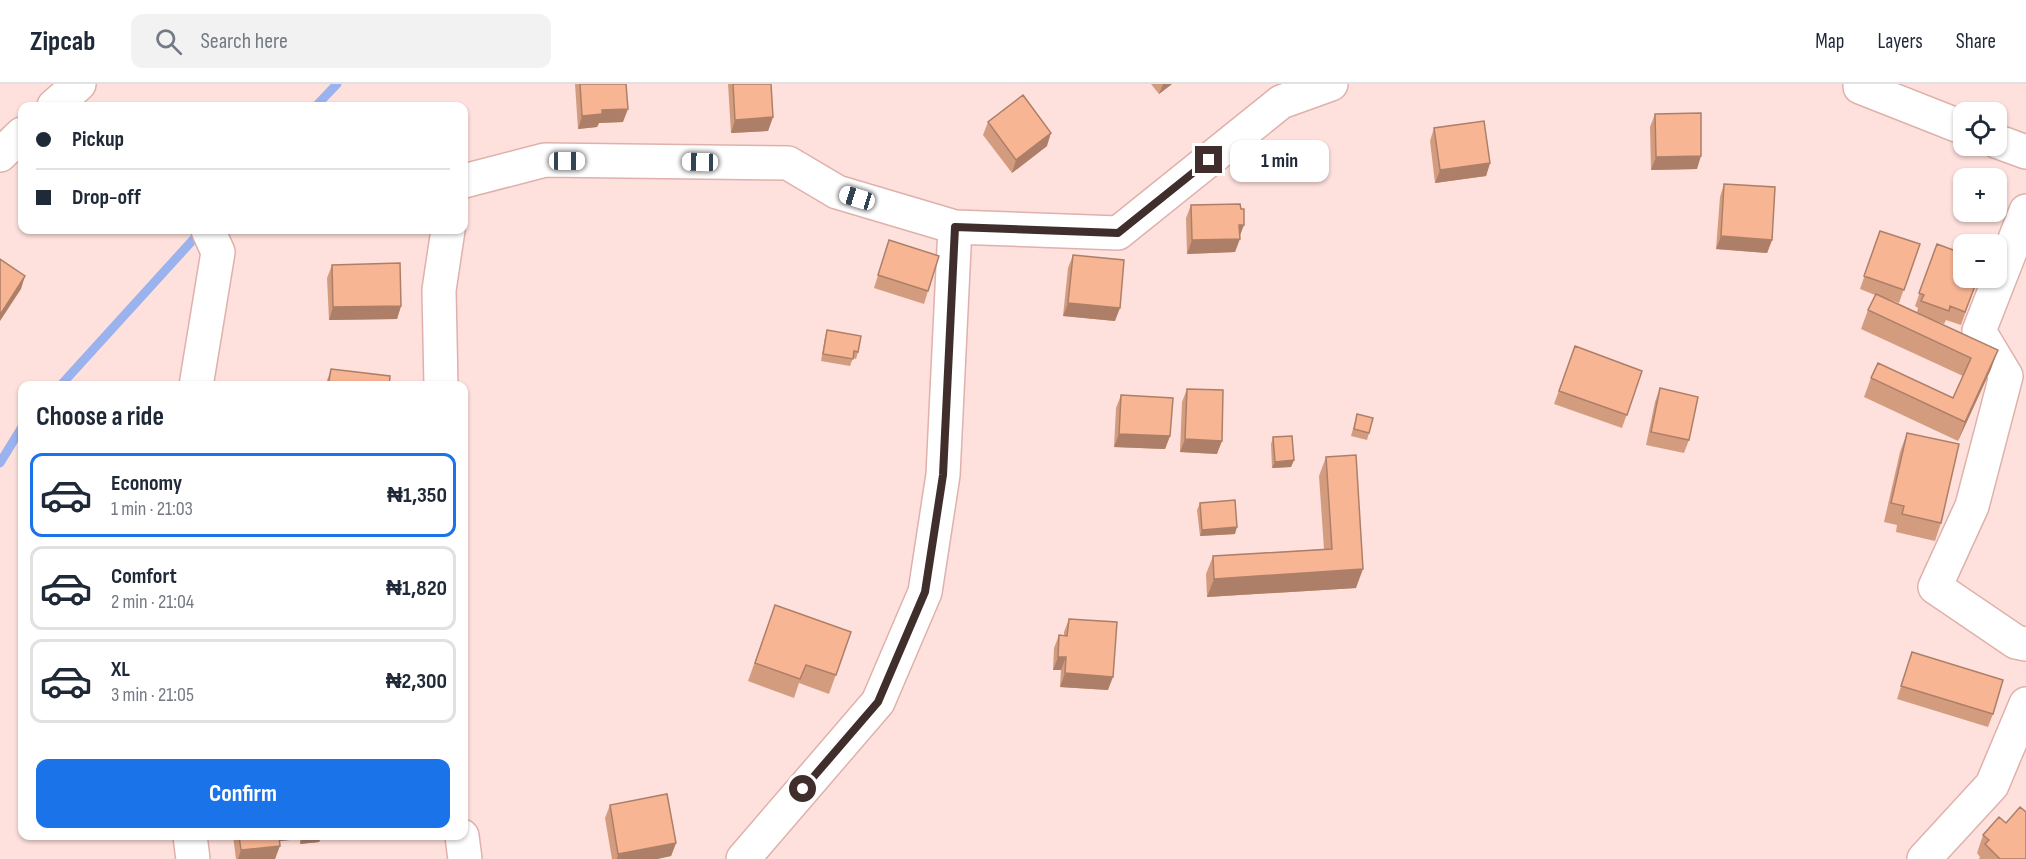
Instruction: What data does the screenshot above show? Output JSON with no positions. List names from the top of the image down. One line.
{"page":{"header":"Zipcab","search":"Search here","nav":["Map","Layers","Share"],"map_buttons":["+","−"],"banner":["Pickup","Drop-off"],"bubble":"1 min","heading":"Choose a ride","list":[{"name":"Economy","note":"1 min · 21:03","value":"₦1,350"},{"name":"Comfort","note":"2 min · 21:04","value":"₦1,820"},{"name":"XL","note":"3 min · 21:05","value":"₦2,300"}],"buttons":"Confirm"}}
